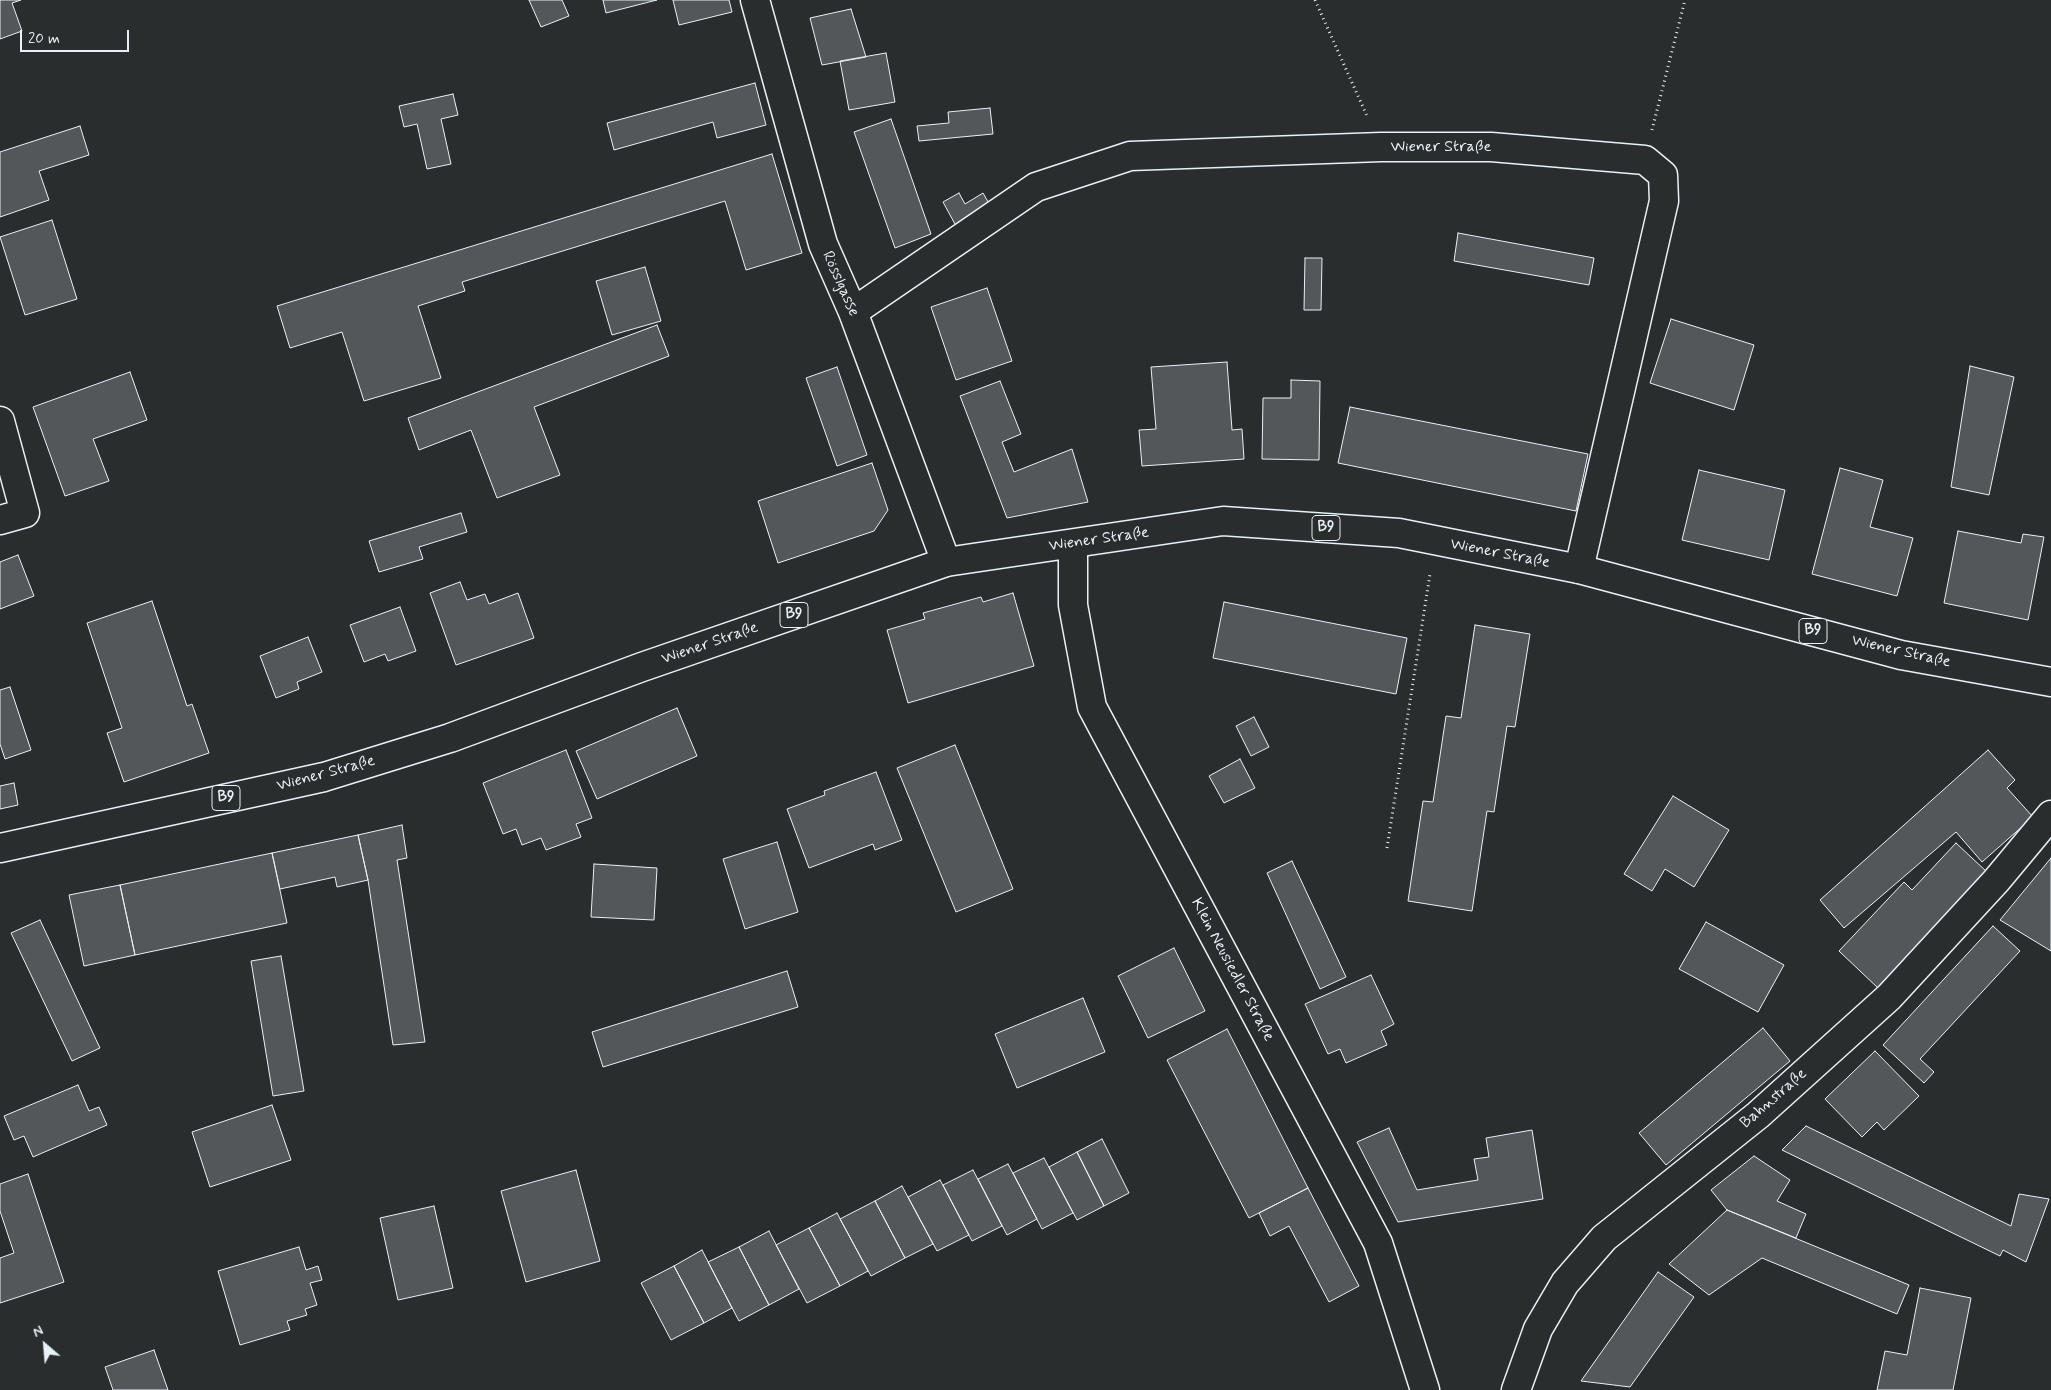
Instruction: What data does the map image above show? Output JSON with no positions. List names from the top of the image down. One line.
{"streets":{"main road":["Wiener Straße","Rösslgasse","B9","Klein Neusiedler Straße","Bahnstraße"]},"crossings":[["Wiener Straße","Rösslgasse"],["Wiener Straße","Klein Neusiedler Straße"]],"scale_bar":"20 m","north":"top left"}
